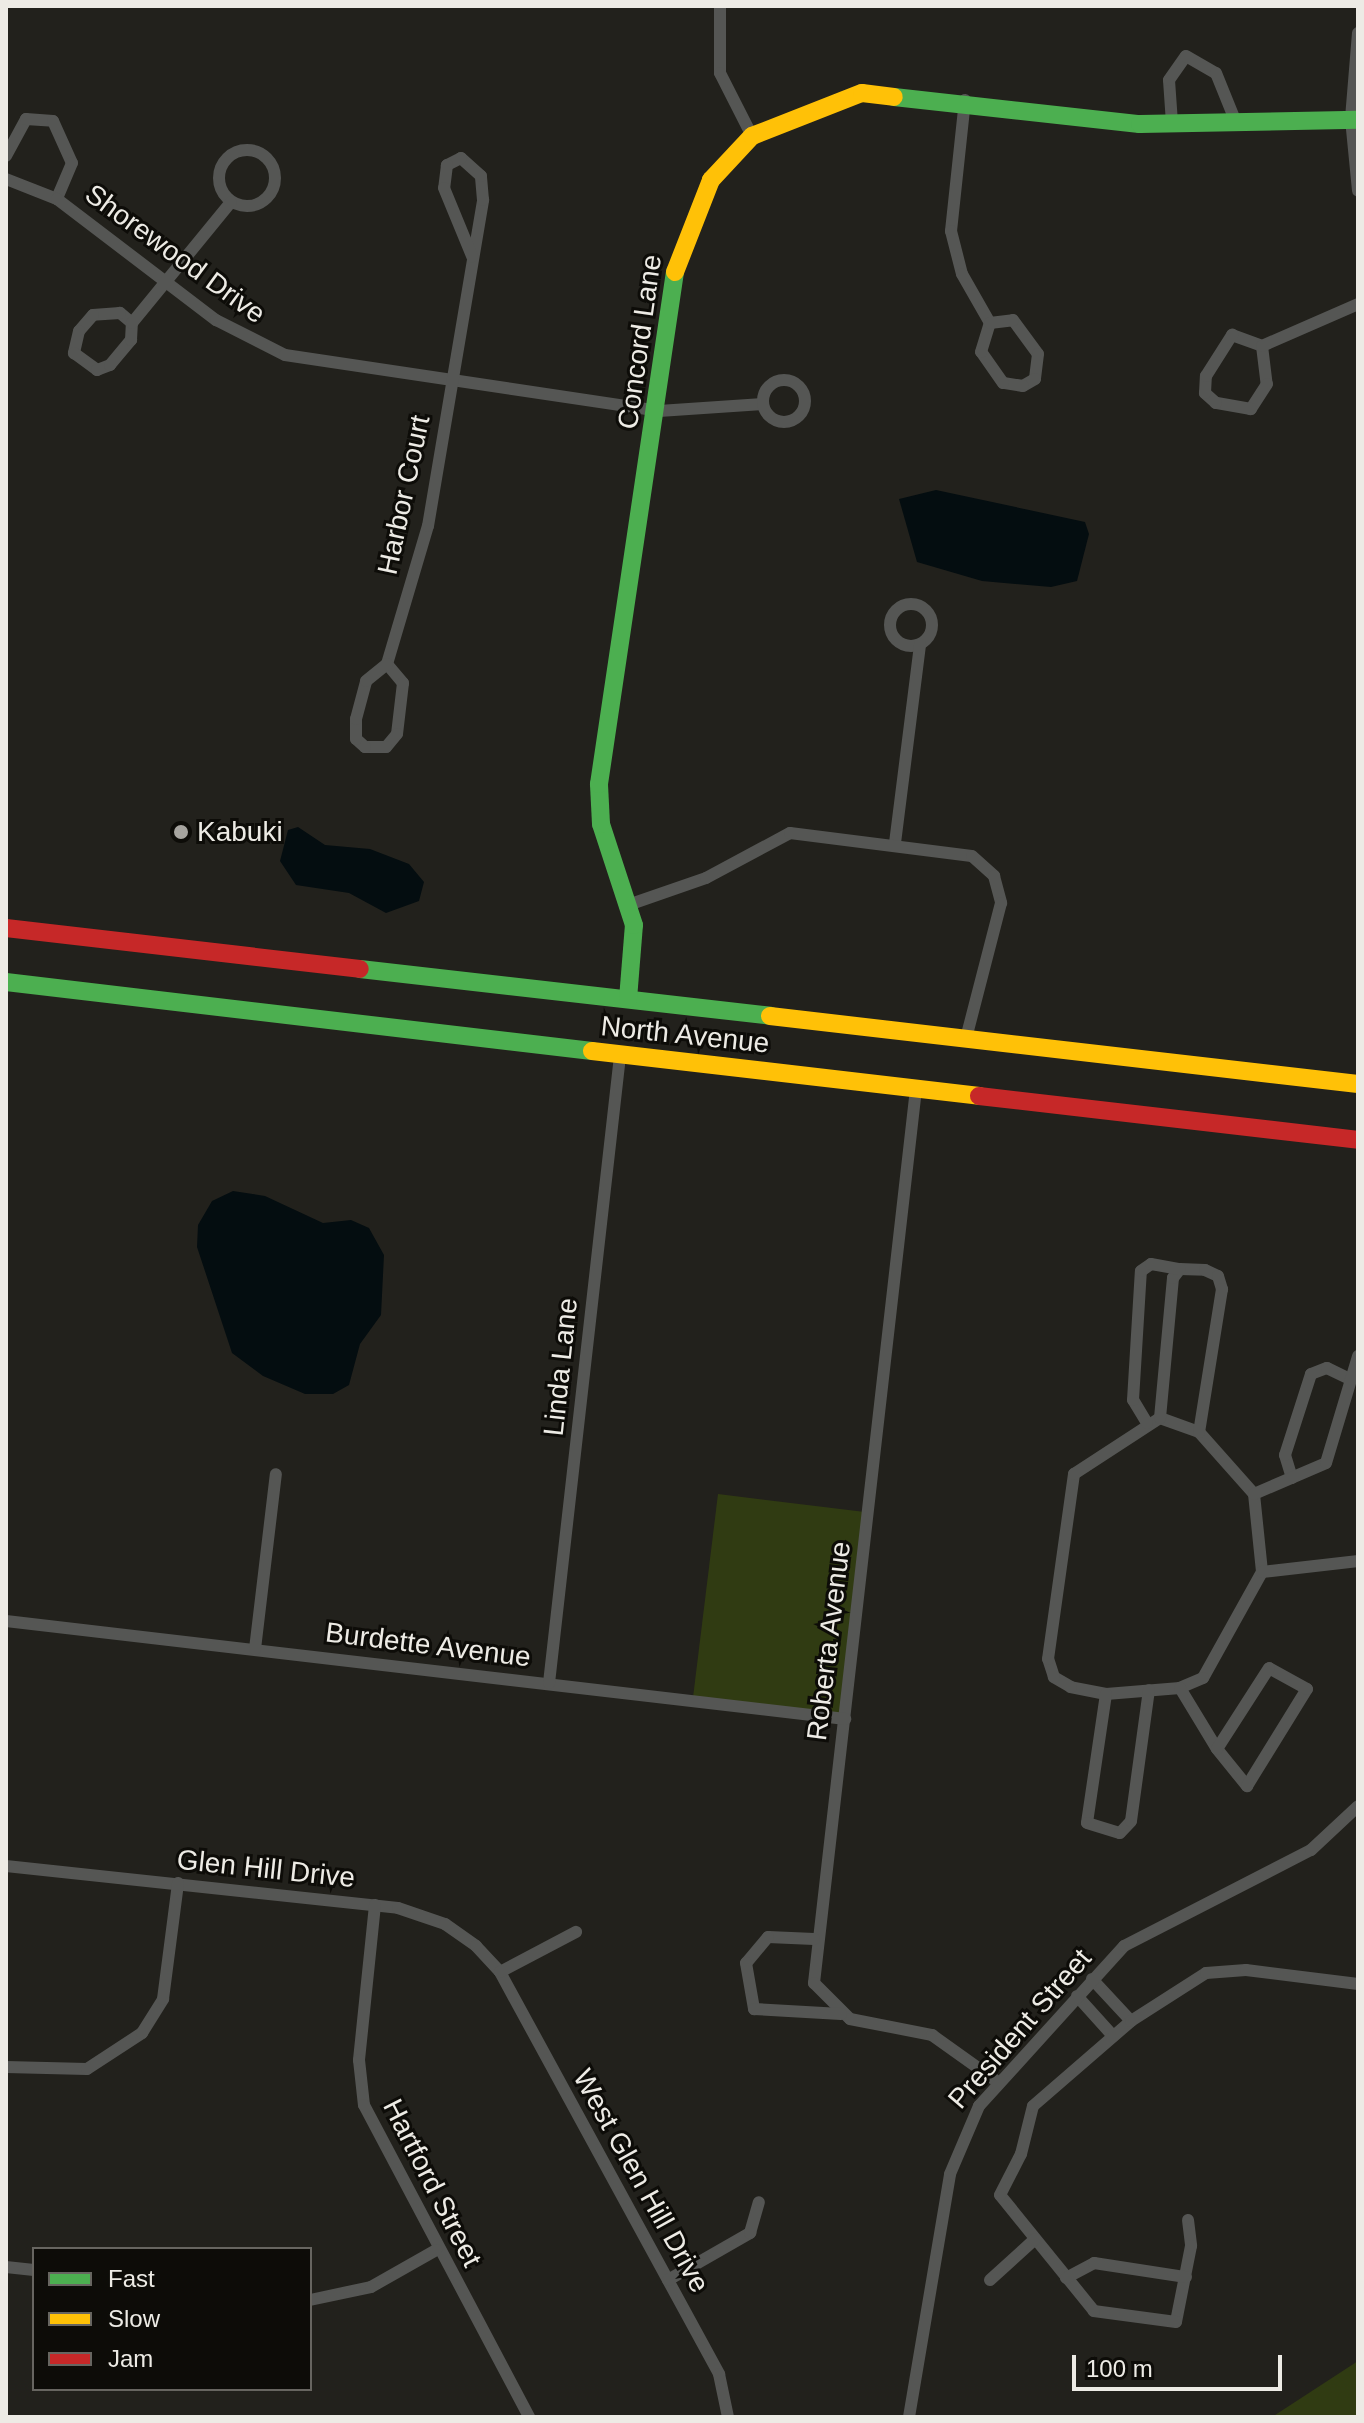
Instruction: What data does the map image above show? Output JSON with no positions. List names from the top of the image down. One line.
{"streets":{"main road":["Concord Lane","North Avenue"],"street":["Shorewood Drive","Harbor Court","Linda Lane","Roberta Avenue","Burdette Avenue","Glen Hill Drive","President Street","West Glen Hill Drive","Hartford Street"]},"crossings":[["Shorewood Drive","Concord Lane"],["Shorewood Drive","Harbor Court"],["Concord Lane","North Avenue"],["North Avenue","Linda Lane"],["North Avenue","Roberta Avenue"],["Linda Lane","Burdette Avenue"],["Roberta Avenue","Burdette Avenue"],["Glen Hill Drive","West Glen Hill Drive"],["Glen Hill Drive","Hartford Street"]],"places":["Kabuki"],"legend":["Fast","Slow","Jam"],"scale_bar":"100 m"}
